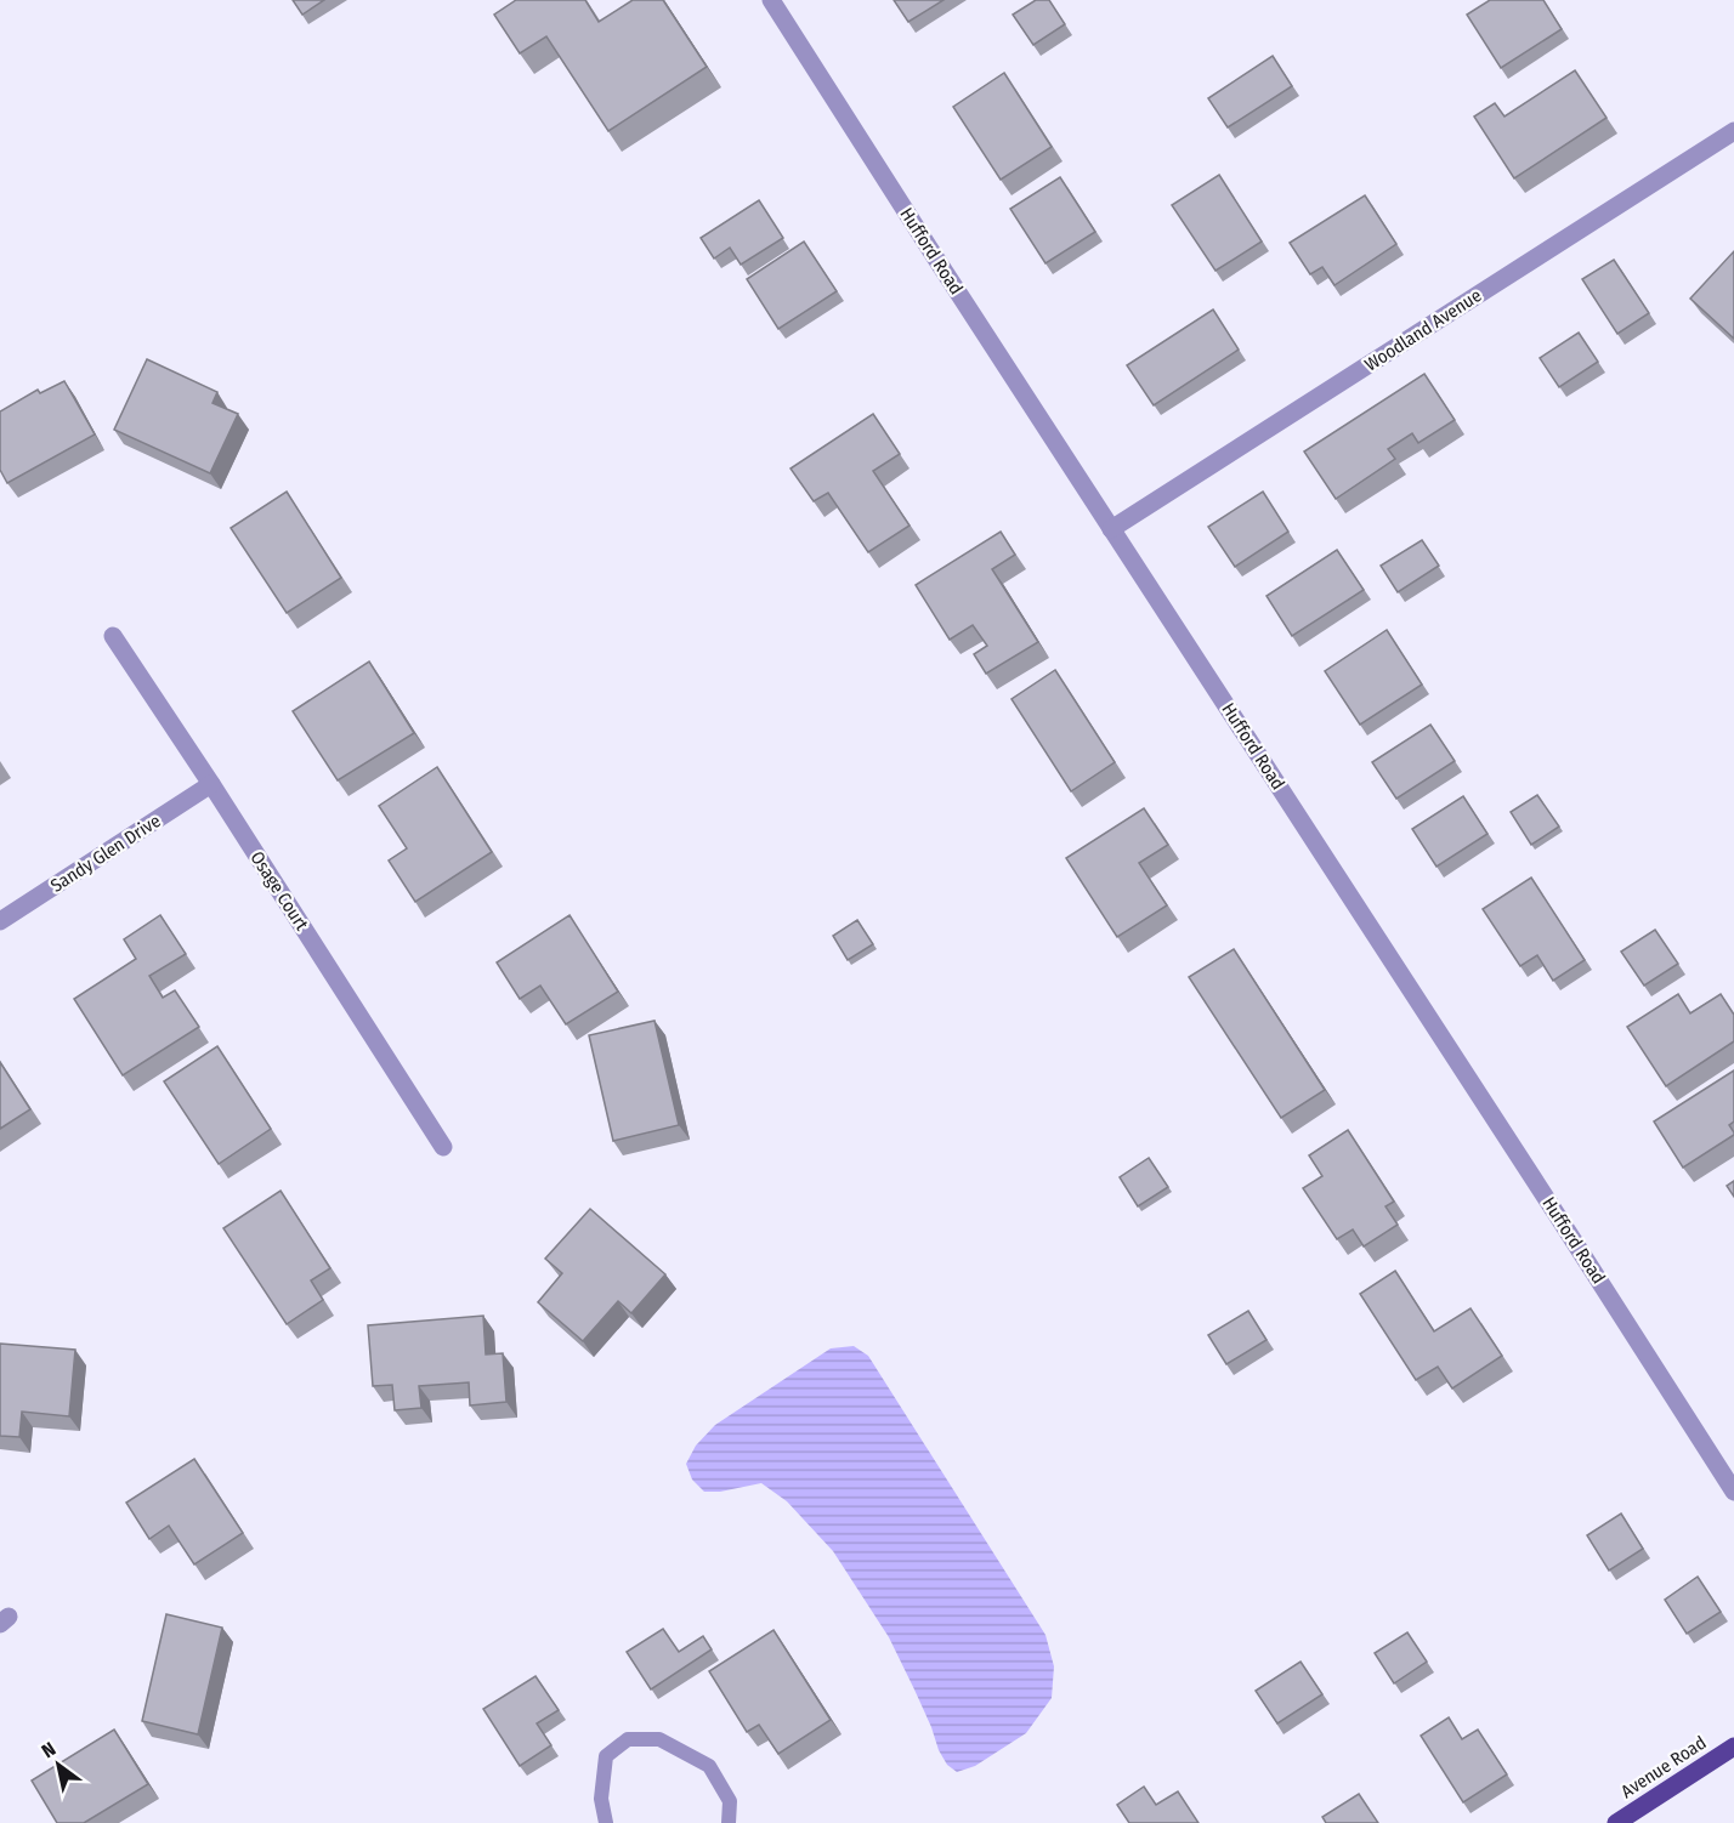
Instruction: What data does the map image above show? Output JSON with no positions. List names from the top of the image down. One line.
{"streets":{"main road":["Avenue Road"],"street":["Hufford Road","Woodland Avenue","Sandy Glen Drive","Osage Court"]},"crossings":[["Hufford Road","Woodland Avenue"],["Sandy Glen Drive","Osage Court"]],"north":"top left"}
